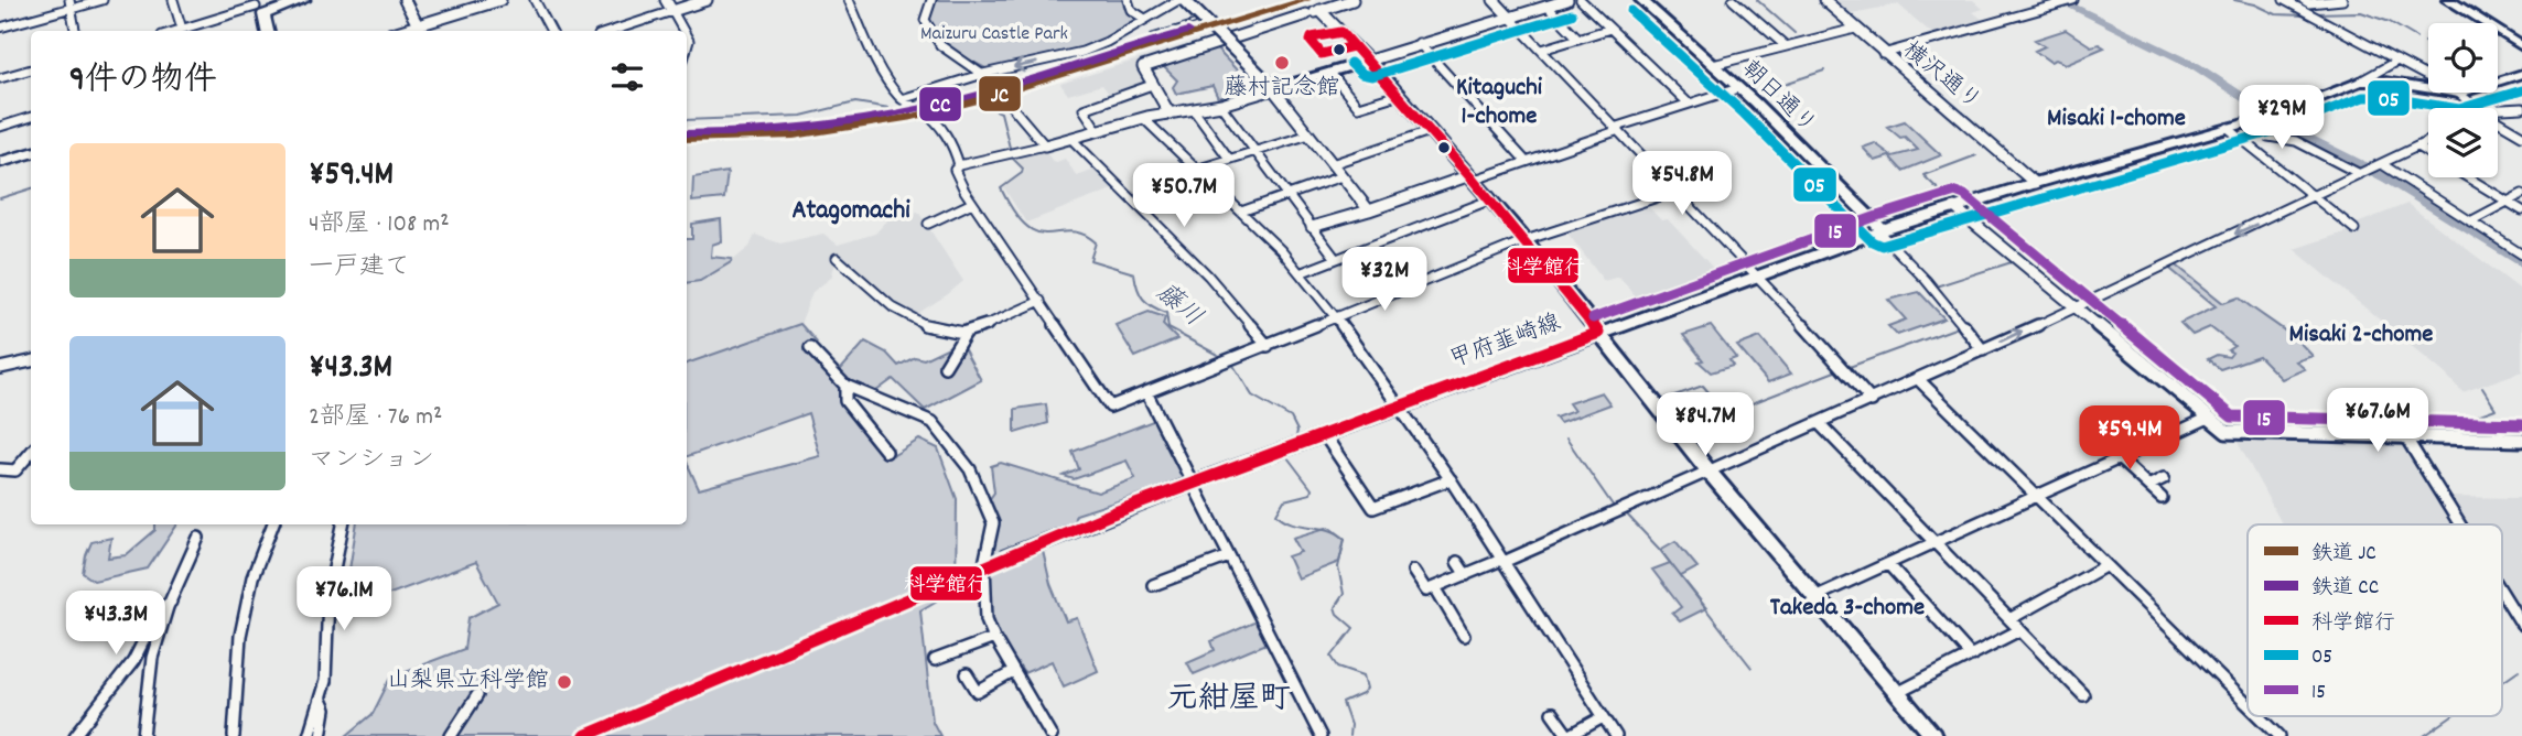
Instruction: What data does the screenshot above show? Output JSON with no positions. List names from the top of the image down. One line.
{"streets":{"main road":["朝日通り","甲府韮崎線"],"street":["横沢通り"]},"crossings":[["横沢通り","甲府韮崎線"],["朝日通り","甲府韮崎線"]],"districts":["Kitaguchi 1-chome","Misaki 1-chome","Atagomachi","Misaki 2-chome","Takeda 3-chome","元紺屋町"],"water":["藤川"],"parks":["Maizuru Castle Park"],"places":["藤村記念館","山梨県立科学館"],"lines":["rail line JC","transit line 05","rail line CC","transit line 科学館行","transit line 15"],"legend":["鉄道 JC","鉄道 CC","科学館行","05","15"],"page":{"heading":"9件の物件","price":["¥29M","¥54.8M","¥50.7M","¥32M","¥67.6M","¥84.7M","¥59.4M","¥76.1M","¥43.3M"],"list":[{"name":"¥59.4M","note":"4部屋 · 108 m² · 一戸建て"},{"name":"¥43.3M","note":"2部屋 · 76 m² · マンション"}]}}
